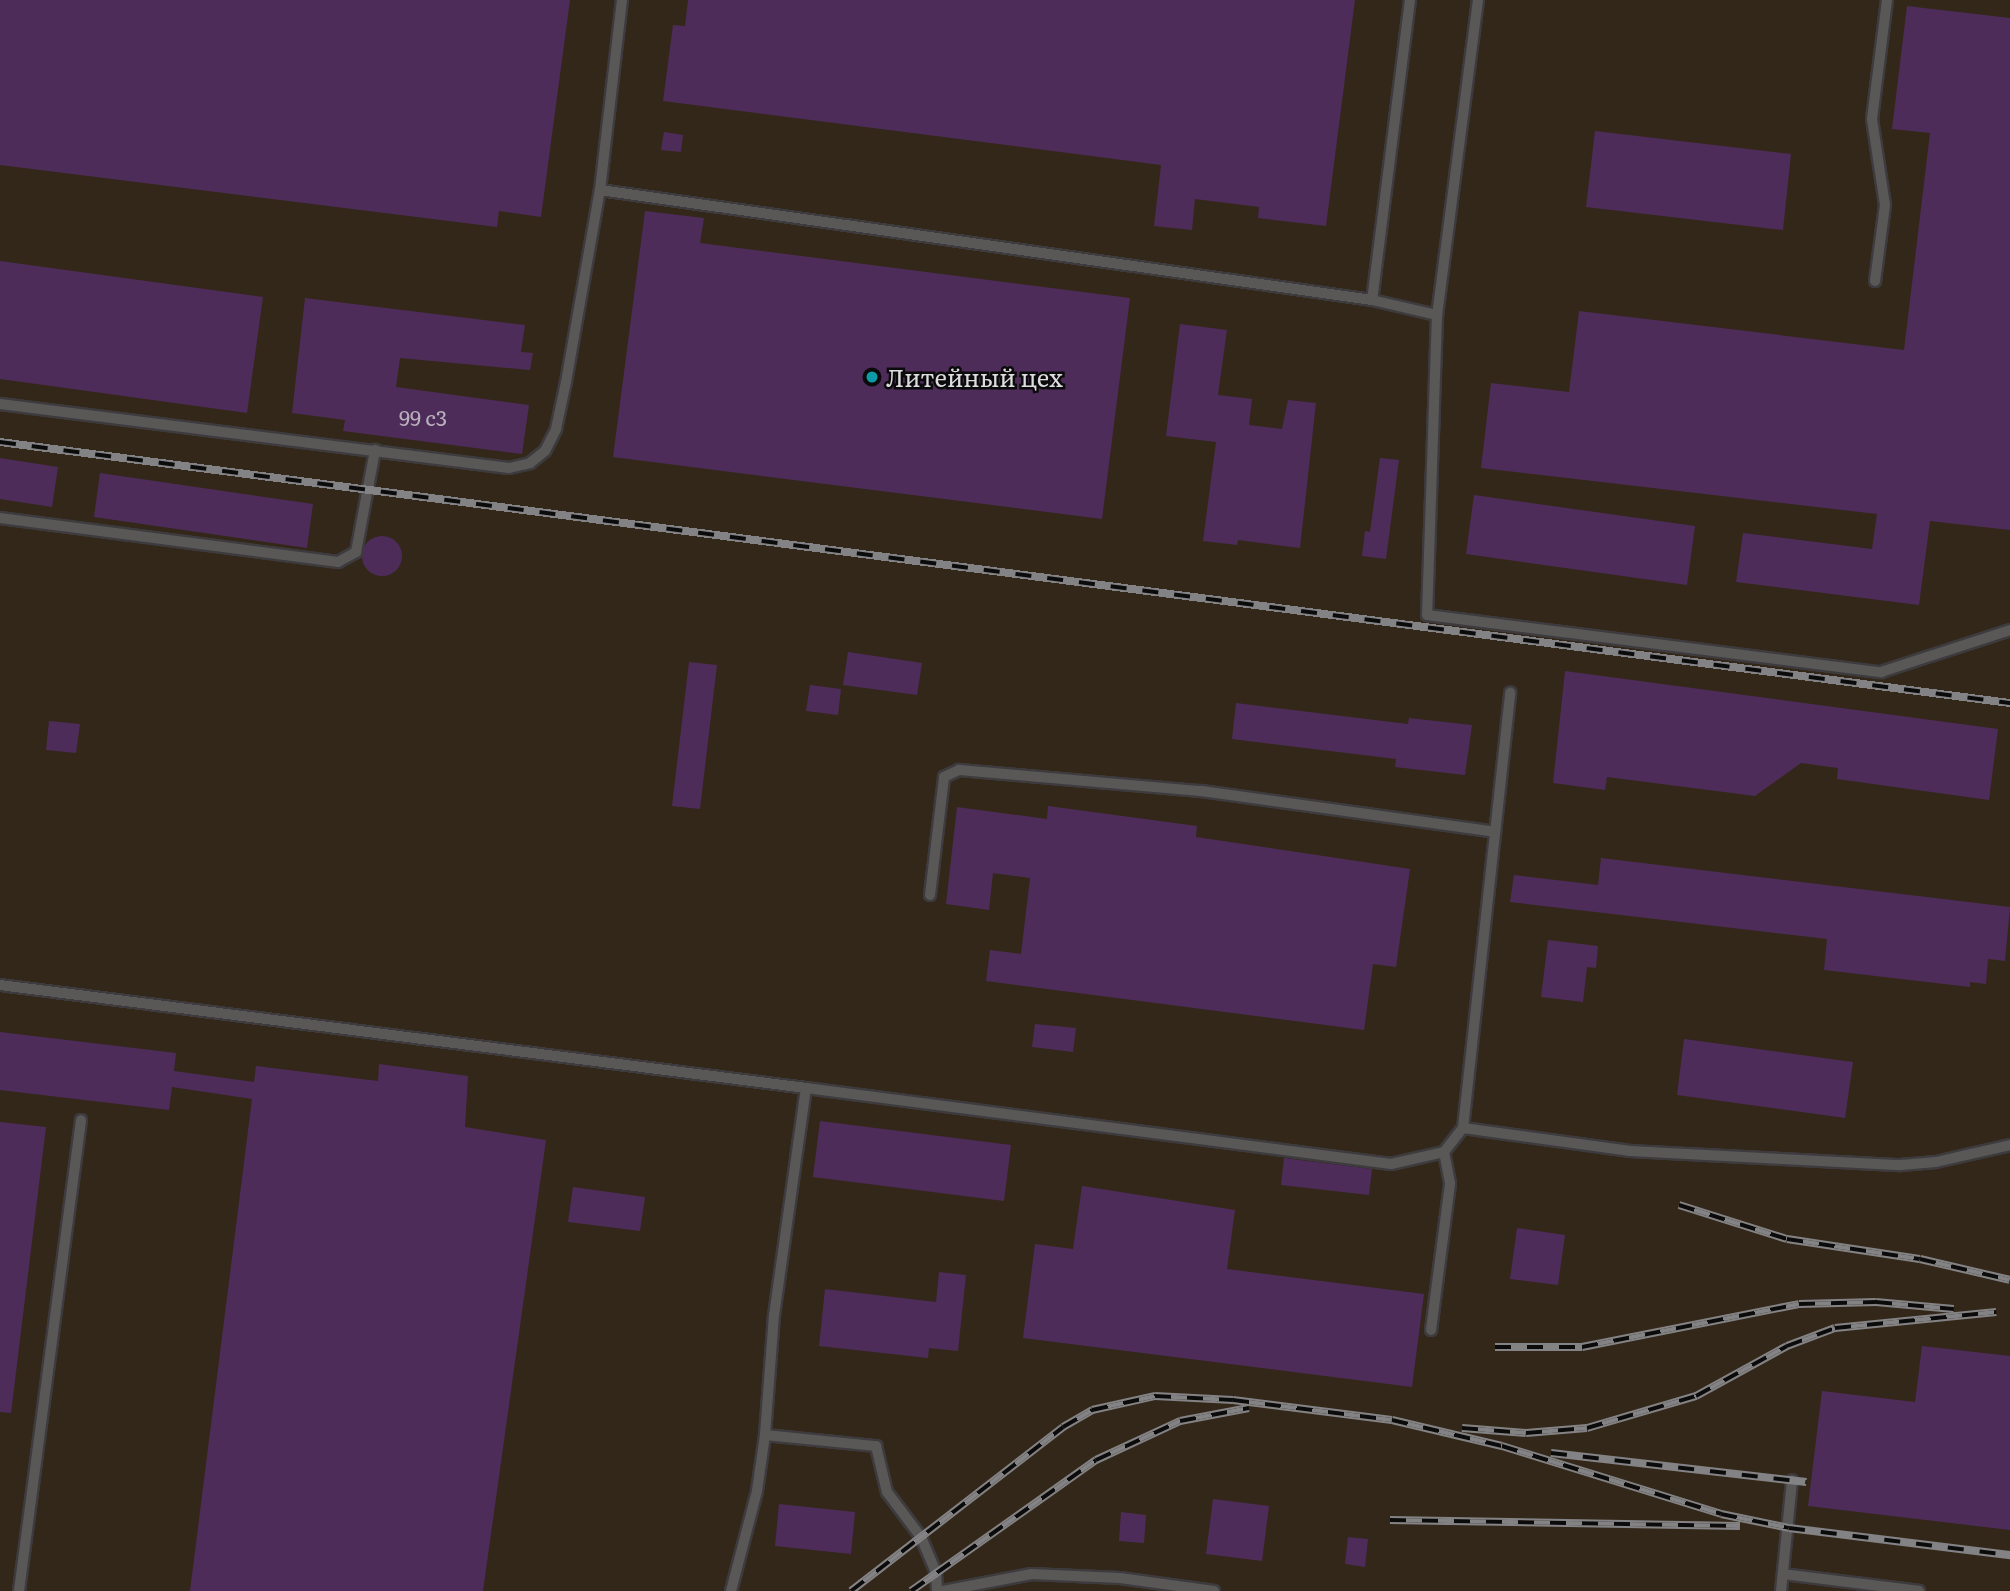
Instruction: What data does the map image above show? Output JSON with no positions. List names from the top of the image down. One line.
{"places":["Литейный цех"],"house_numbers":["99 с3"]}
